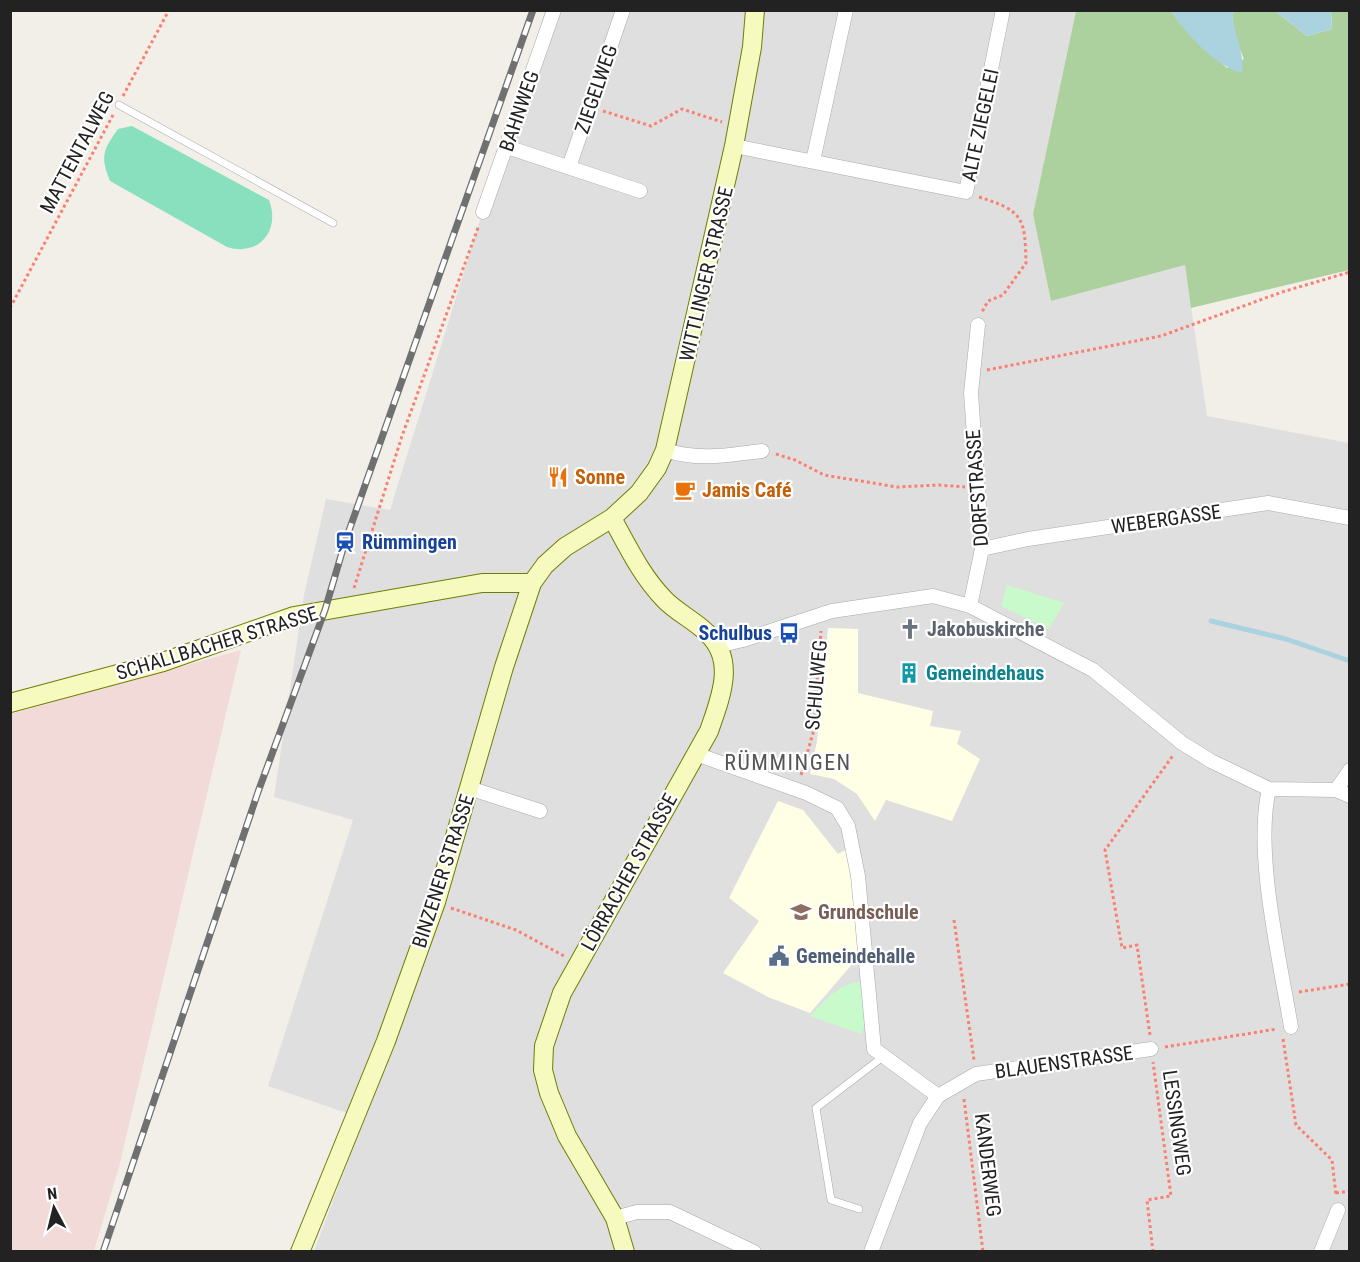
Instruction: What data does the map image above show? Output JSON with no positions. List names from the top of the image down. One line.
{"streets":{"street":["ZIEGELWEG","BAHNWEG","ALTE ZIEGELEI","WITTLINGER STRASSE","DORFSTRASSE","WEBERGASSE","SCHALLBACHER STRASSE","BINZENER STRASSE","LÖRRACHER STRASSE","BLAUENSTRASSE"],"path":["MATTENTALWEG","SCHULWEG","LESSINGWEG","KANDERWEG"]},"crossings":[["ALTE ZIEGELEI","WITTLINGER STRASSE"],["WITTLINGER STRASSE","BINZENER STRASSE"],["WITTLINGER STRASSE","LÖRRACHER STRASSE"],["DORFSTRASSE","WEBERGASSE"],["SCHALLBACHER STRASSE","BINZENER STRASSE"],["BINZENER STRASSE","LÖRRACHER STRASSE"],["BLAUENSTRASSE","LESSINGWEG"],["BLAUENSTRASSE","KANDERWEG"]],"districts":["RÜMMINGEN"],"places":{"restaurant":["Sonne"],"cafe":["Jamis Café"],"station":["Rümmingen"],"church":["Jakobuskirche"],"bus stop":["Schulbus"],"building":["Gemeindehaus"],"school or university":["Grundschule"],"public building":["Gemeindehalle"]},"north":"top"}
